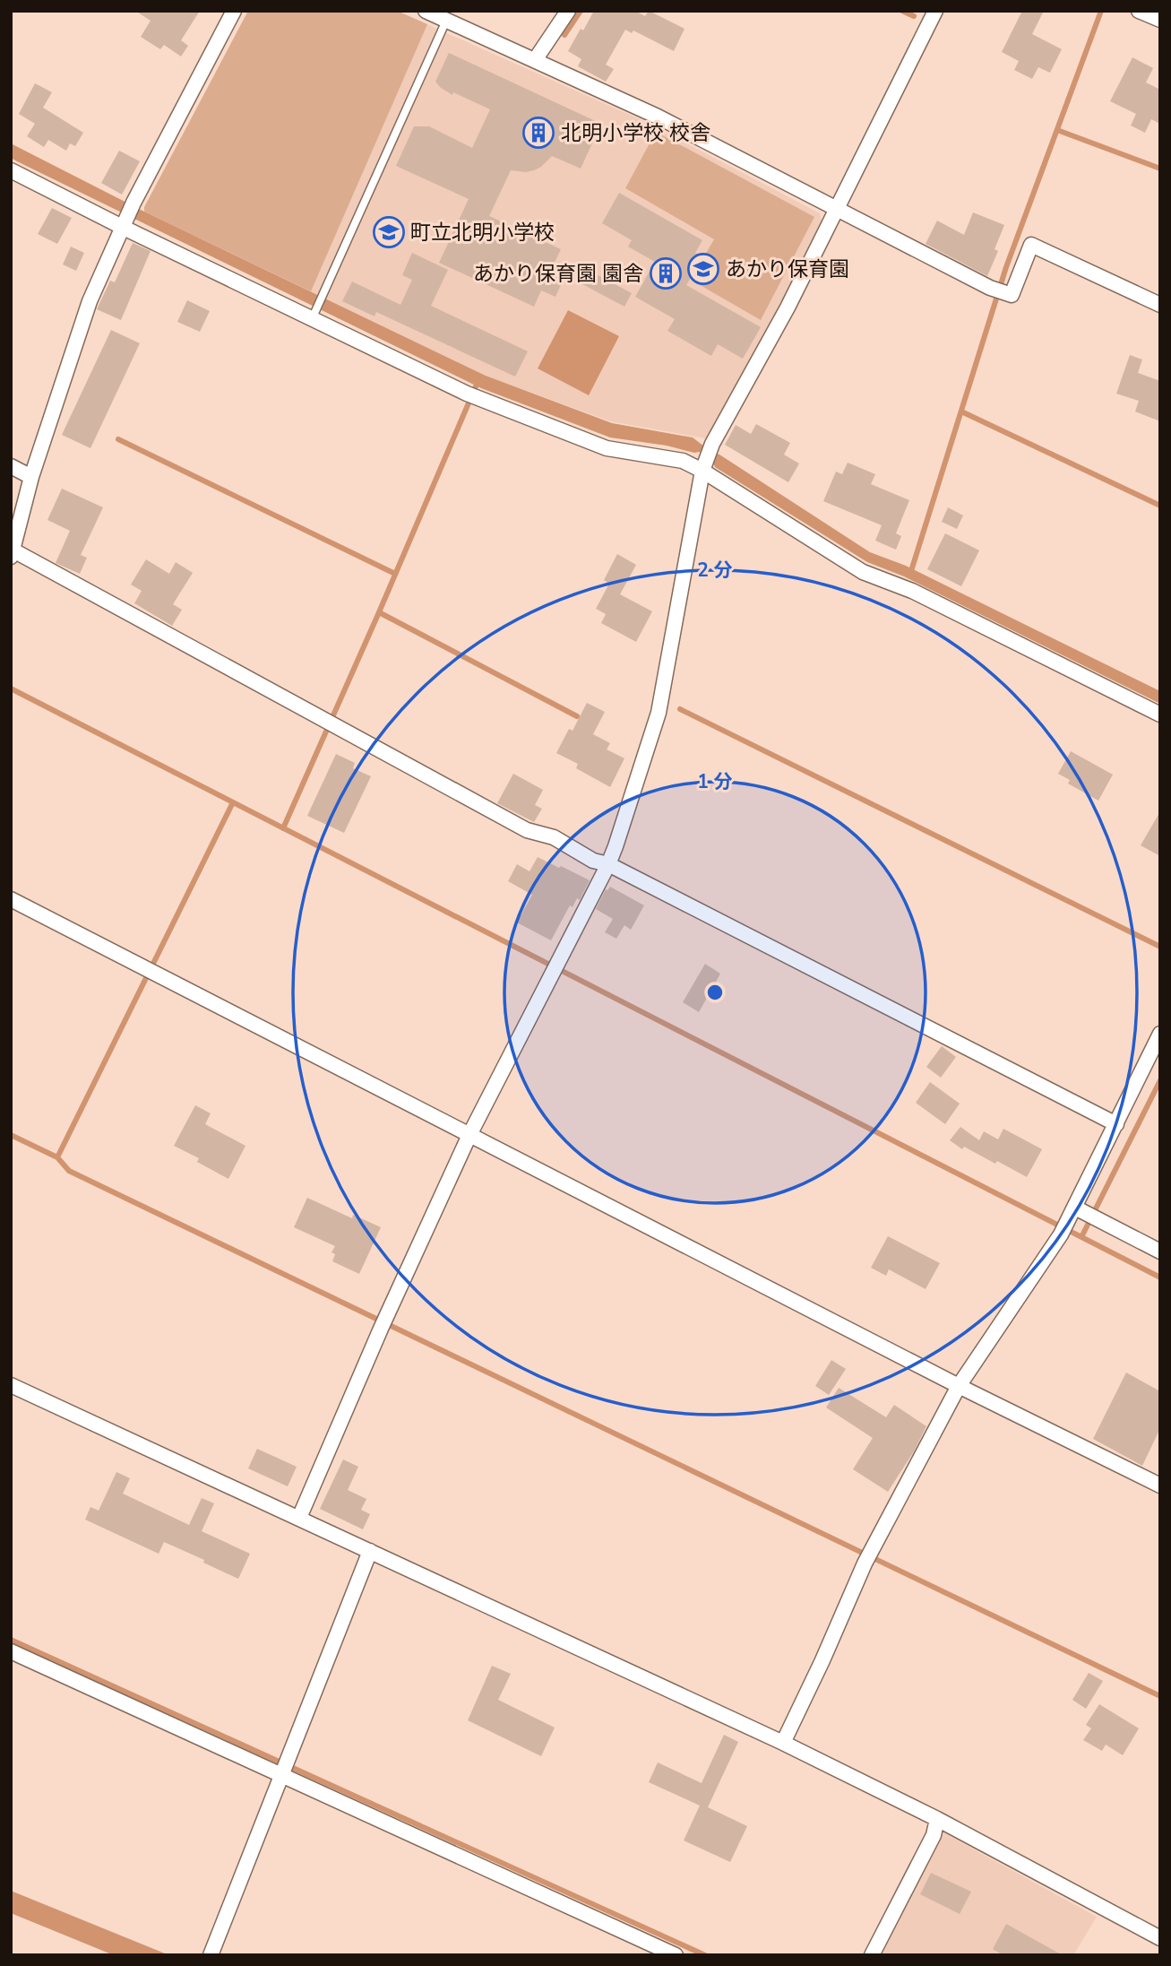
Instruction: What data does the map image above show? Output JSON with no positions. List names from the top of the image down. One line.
{"places":{"building":["北明小学校 校舎","あかり保育園 園舎"],"school or university":["町立北明小学校","あかり保育園"]},"rings":["2 分","1 分"]}
